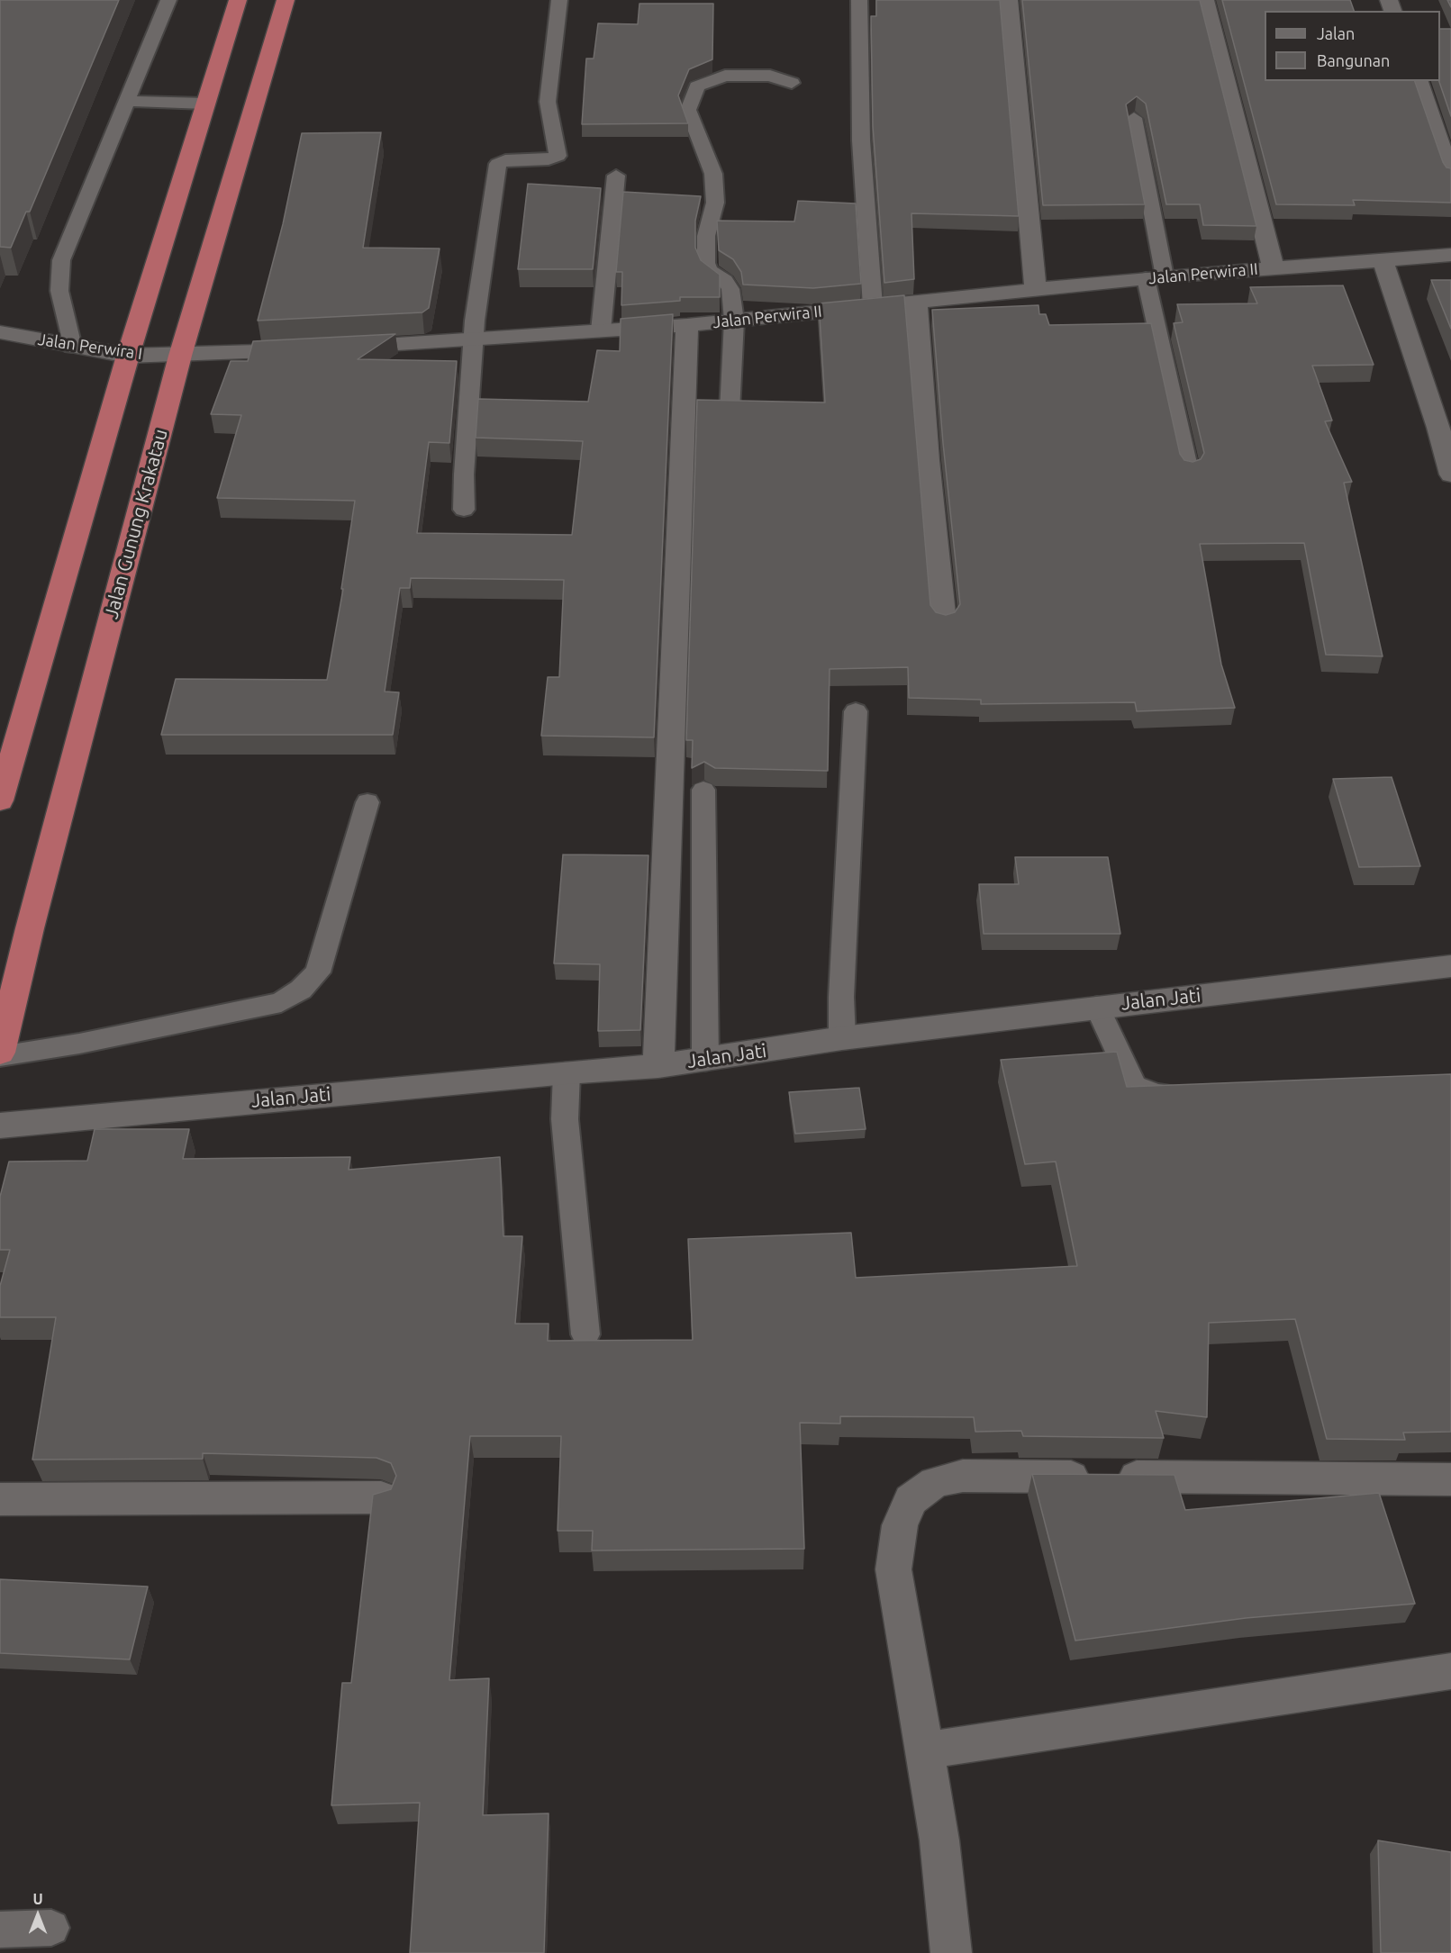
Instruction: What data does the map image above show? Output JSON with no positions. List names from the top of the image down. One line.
{"streets":{"highway":["Jalan Gunung Krakatau"],"street":["Jalan Perwira II","Jalan Perwira I","Jalan Jati"]},"crossings":[["Jalan Perwira II","Jalan Perwira I"],["Jalan Perwira II","Jalan Gunung Krakatau"],["Jalan Perwira I","Jalan Gunung Krakatau"]],"legend":["Jalan","Bangunan"],"north":"top"}
